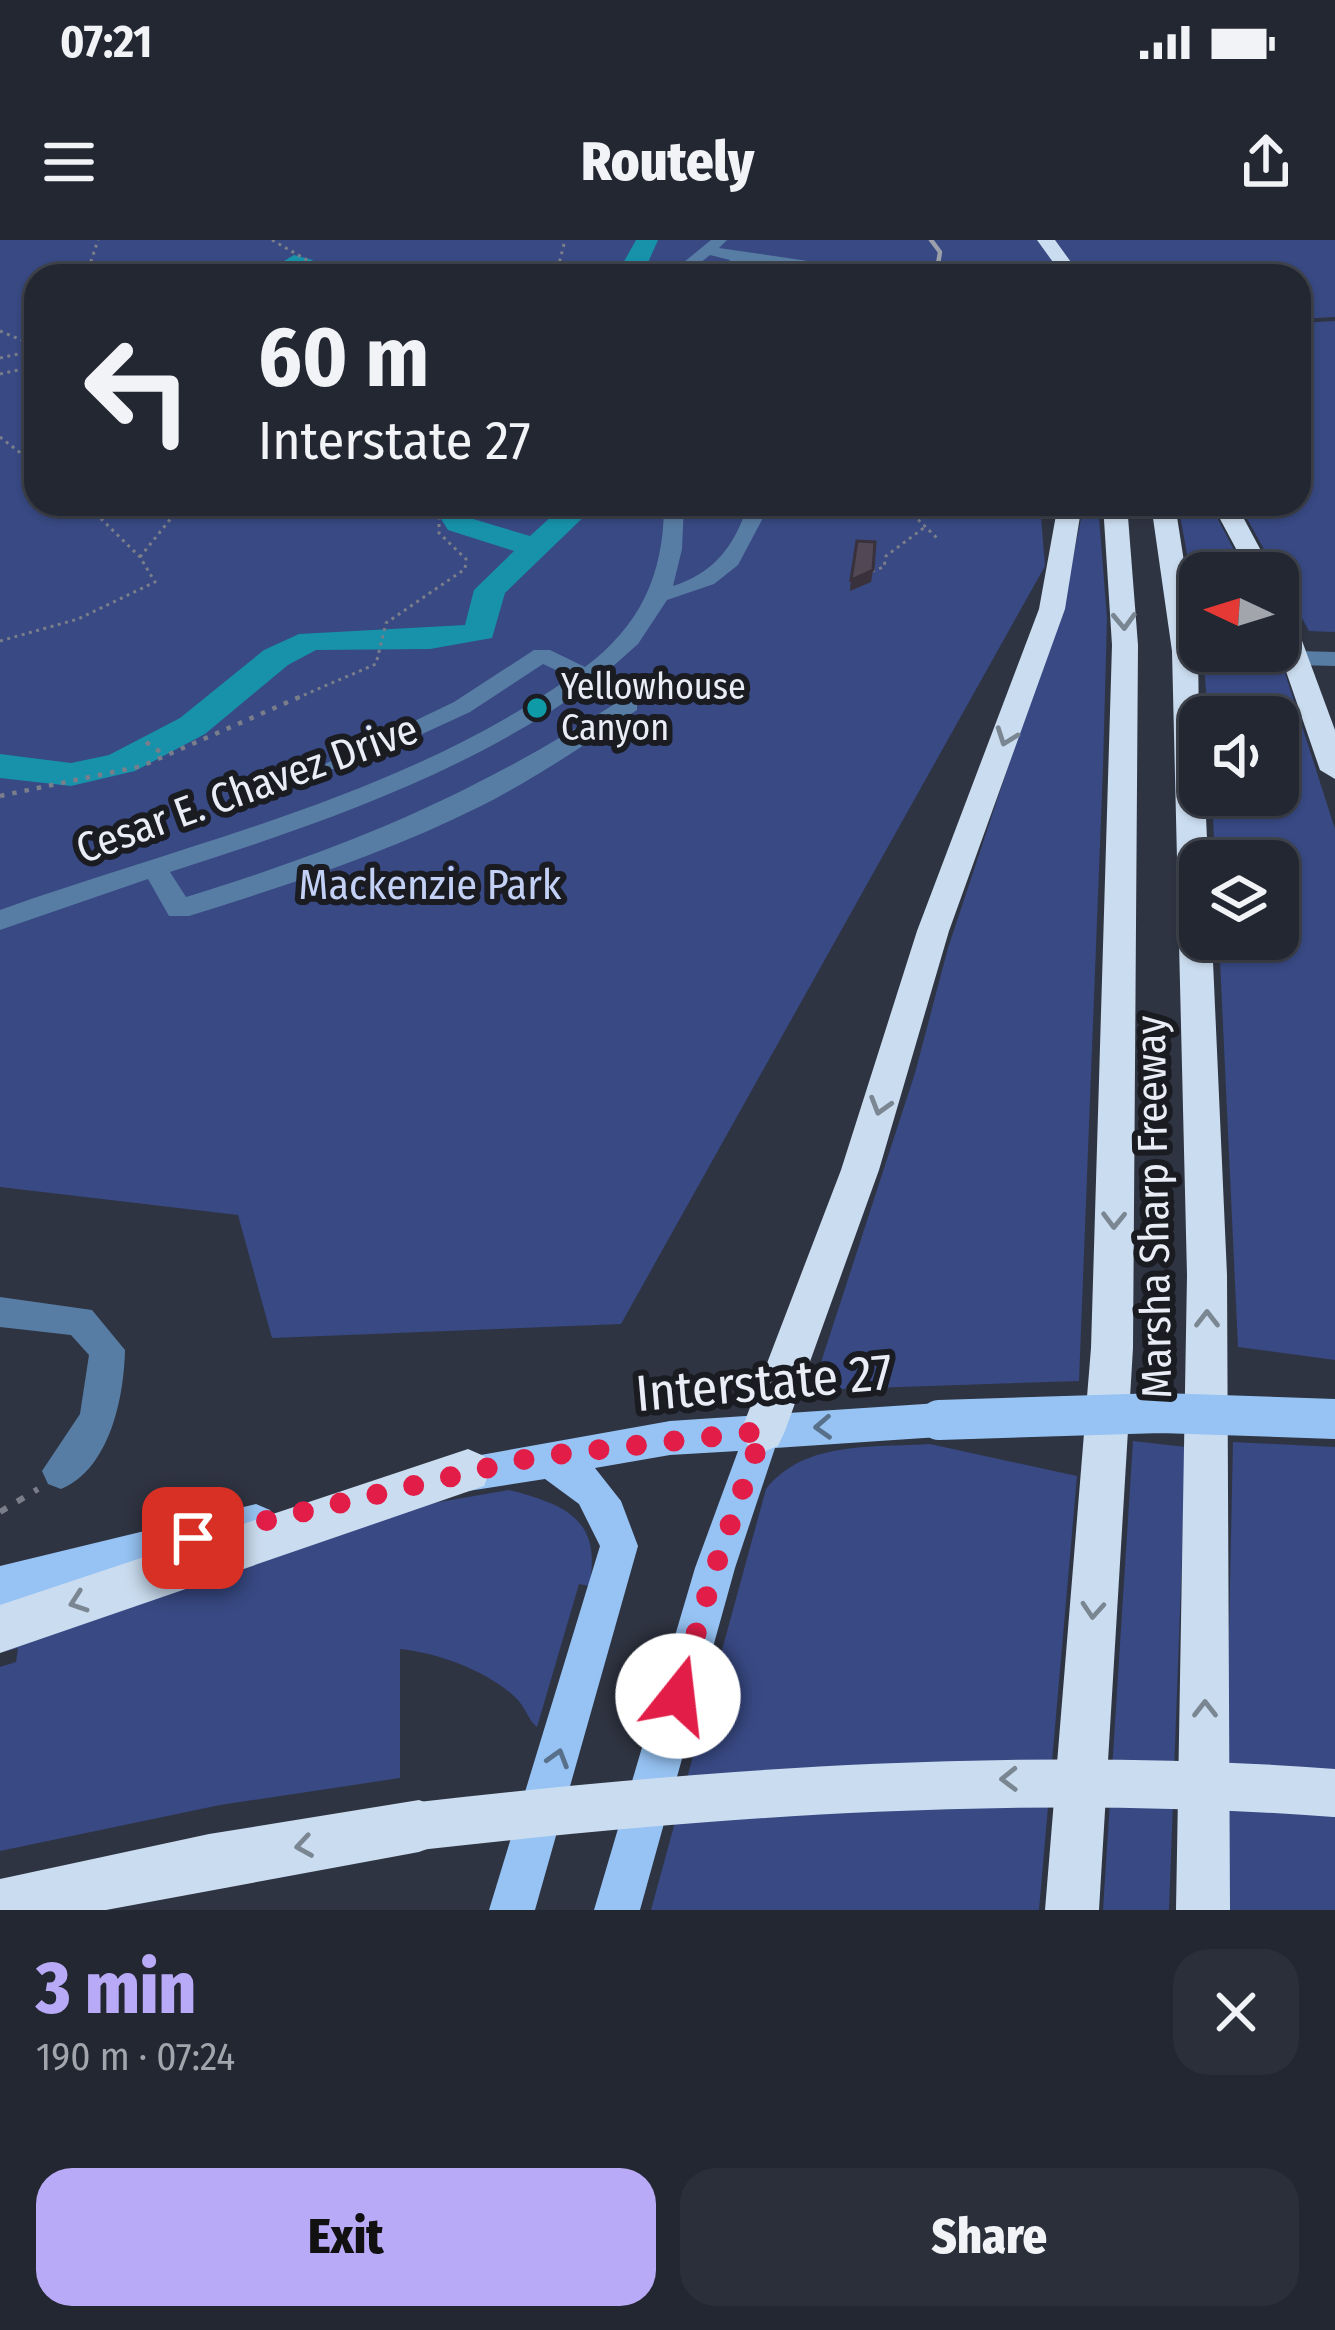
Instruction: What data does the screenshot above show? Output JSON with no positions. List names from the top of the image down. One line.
{"streets":{"highway":["Marsha Sharp Freeway"],"main road":["Interstate 27"],"street":["Cesar E. Chavez Drive"]},"one_way":["Interstate 27"],"parks":["Mackenzie Park"],"places":["Yellowhouse Canyon"],"north":"left","page":{"status":"07:21","header":"Routely","turn":["60 m","Interstate 27"],"heading":["3 min","190 m · 07:24"],"buttons":["Exit","Share"]}}
